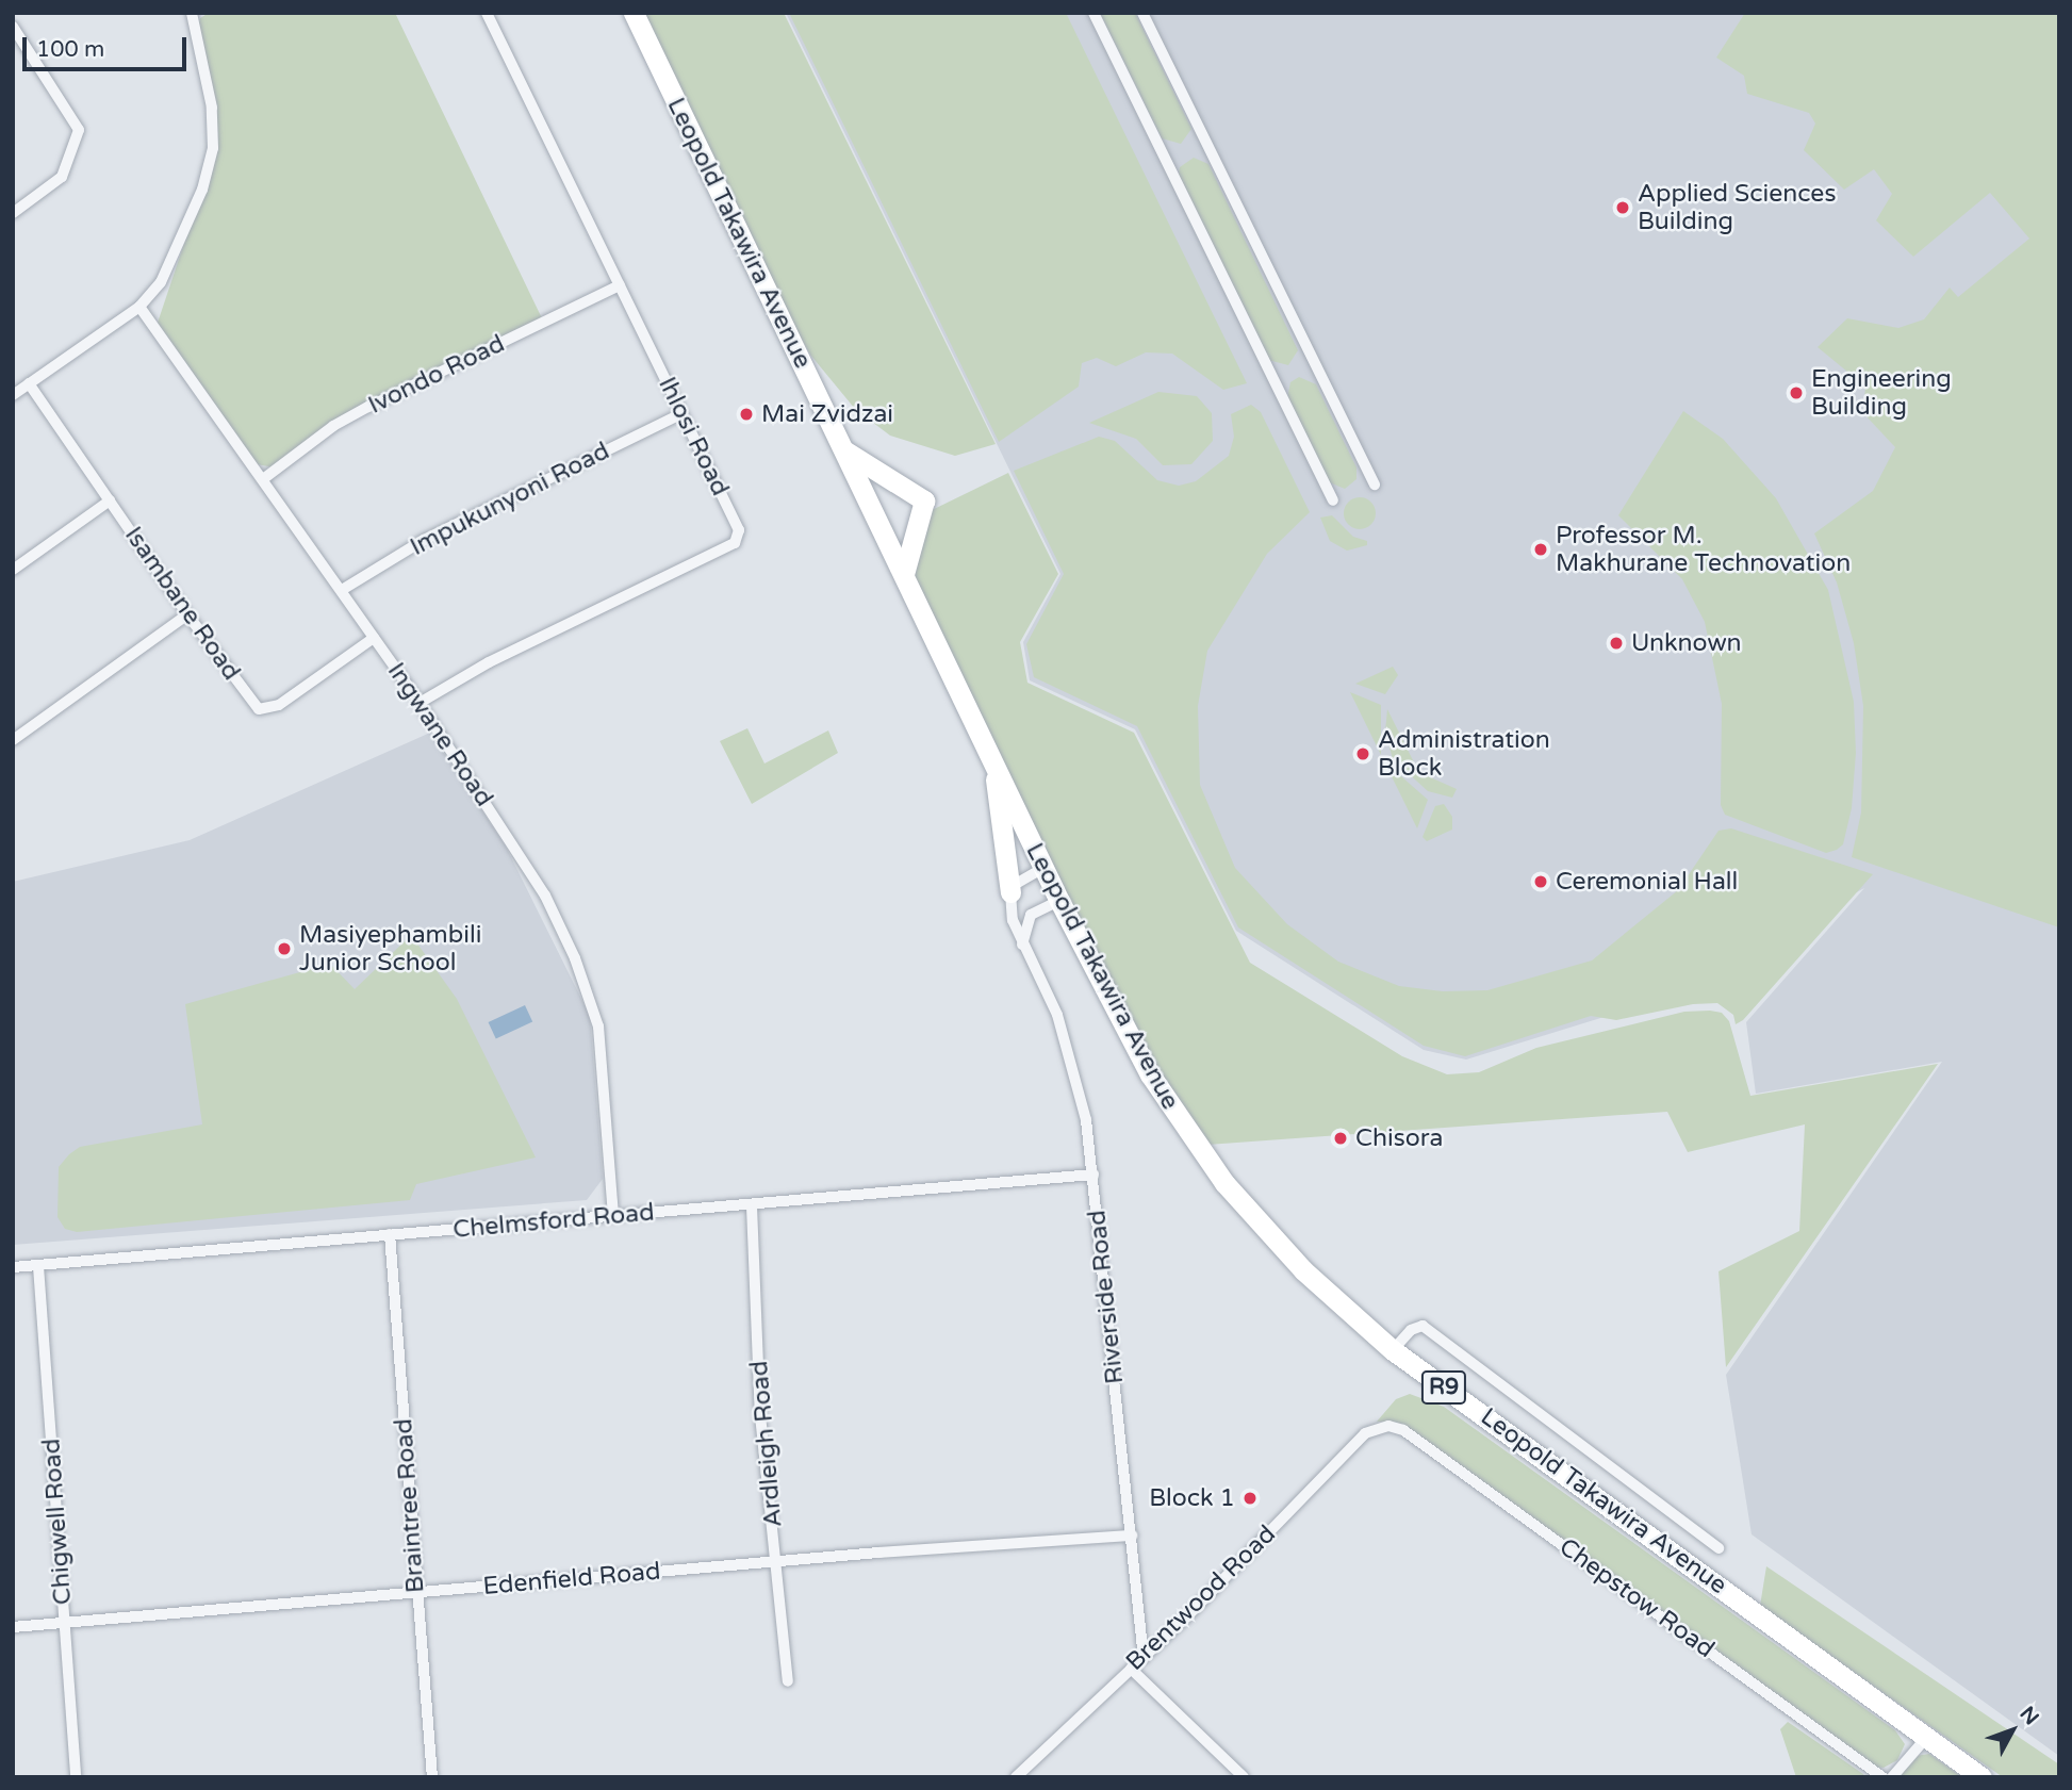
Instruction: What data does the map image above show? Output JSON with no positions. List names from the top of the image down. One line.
{"streets":{"highway":["Leopold Takawira Avenue","R9"],"street":["Ivondo Road","Ihlosi Road","Impukunyoni Road","Isambane Road","Ingwane Road","Chelmsford Road","Riverside Road","Ardleigh Road","Braintree Road","Chigwell Road","Edenfield Road","Brentwood Road","Chepstow Road"]},"crossings":[["Ivondo Road","Ihlosi Road"],["Ivondo Road","Ingwane Road"],["Ihlosi Road","Impukunyoni Road"],["Ihlosi Road","Ingwane Road"],["Impukunyoni Road","Ingwane Road"],["Isambane Road","Ingwane Road"],["Ingwane Road","Chelmsford Road"],["Chelmsford Road","Riverside Road"],["Chelmsford Road","Ardleigh Road"],["Chelmsford Road","Braintree Road"],["Chelmsford Road","Chigwell Road"],["Riverside Road","Edenfield Road"],["Riverside Road","Brentwood Road"],["Ardleigh Road","Edenfield Road"],["Braintree Road","Edenfield Road"],["Chigwell Road","Edenfield Road"],["Brentwood Road","Chepstow Road"]],"places":["Applied Sciences Building","Engineering Building","Mai Zvidzai","Professor M. Makhurane Technovation","Unknown","Administration Block","Ceremonial Hall","Masiyephambili Junior School","Chisora","Block 1"],"scale_bar":"100 m","north":"top right"}
